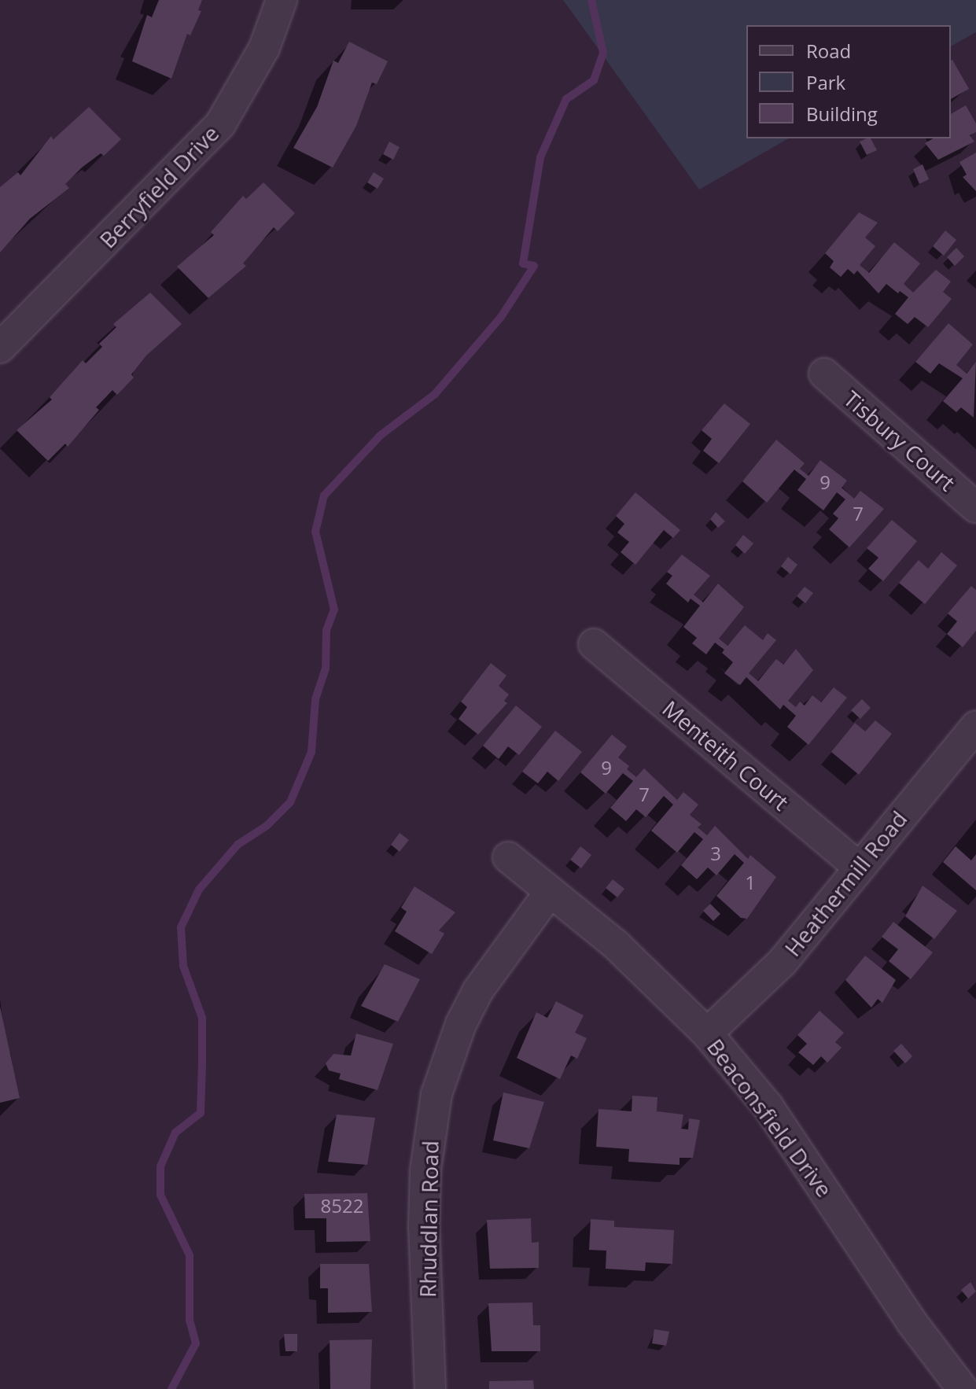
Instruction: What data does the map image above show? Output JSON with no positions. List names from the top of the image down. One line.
{"streets":{"street":["Berryfield Drive","Tisbury Court","Menteith Court","Heathermill Road","Beaconsfield Drive","Rhuddlan Road"]},"crossings":[["Menteith Court","Heathermill Road"],["Heathermill Road","Beaconsfield Drive"],["Beaconsfield Drive","Rhuddlan Road"]],"house_numbers":["9","7","9","7","3","1","8522"],"legend":["Road","Park","Building"]}
